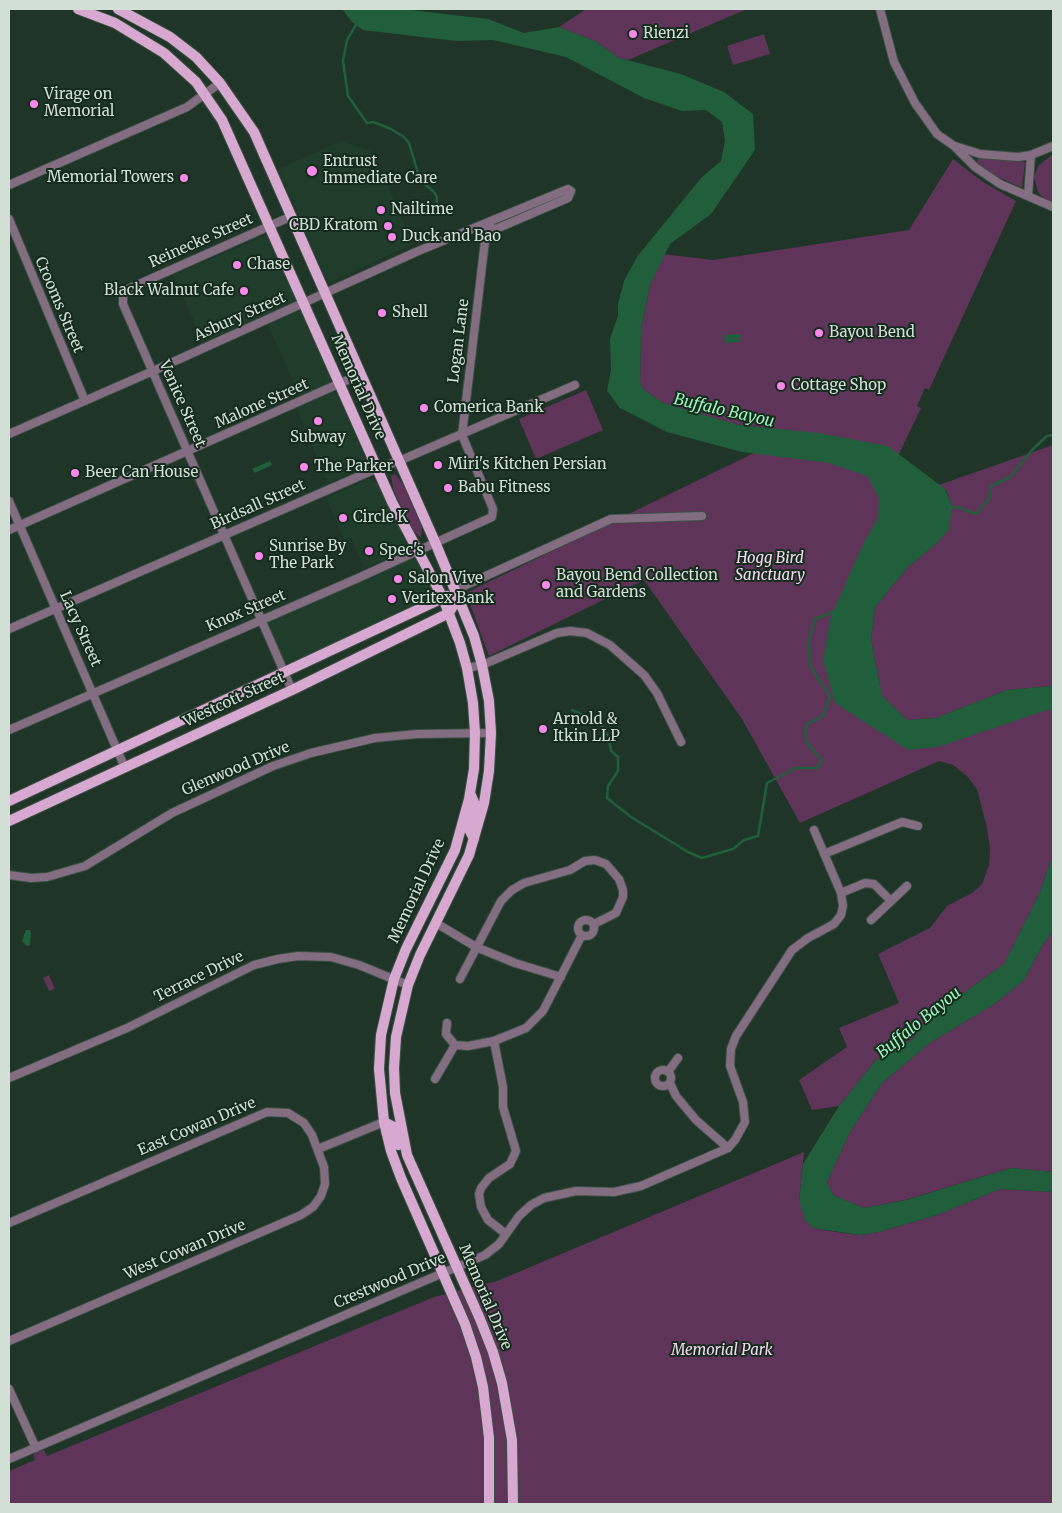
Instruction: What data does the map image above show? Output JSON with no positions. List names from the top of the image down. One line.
{"streets":{"main road":["Memorial Drive","Westcott Street"],"street":["Reinecke Street","Crooms Street","Asbury Street","Logan Lane","Venice Street","Malone Street","Birdsall Street","Knox Street","Lacy Street","Glenwood Drive","Terrace Drive","East Cowan Drive","West Cowan Drive","Crestwood Drive"]},"crossings":[["Reinecke Street","Memorial Drive"],["Reinecke Street","Venice Street"],["Crooms Street","Asbury Street"],["Asbury Street","Logan Lane"],["Asbury Street","Memorial Drive"],["Asbury Street","Venice Street"],["Logan Lane","Birdsall Street"],["Logan Lane","Knox Street"],["Memorial Drive","Malone Street"],["Memorial Drive","Birdsall Street"],["Memorial Drive","Knox Street"],["Memorial Drive","Westcott Street"],["Memorial Drive","Glenwood Drive"],["Memorial Drive","Terrace Drive"],["Memorial Drive","Crestwood Drive"],["Venice Street","Malone Street"],["Venice Street","Birdsall Street"],["Venice Street","Knox Street"],["Venice Street","Westcott Street"],["Malone Street","Lacy Street"],["Birdsall Street","Lacy Street"],["Knox Street","Lacy Street"],["Lacy Street","Westcott Street"],["East Cowan Drive","West Cowan Drive"]],"water":["Buffalo Bayou"],"parks":["Hogg Bird Sanctuary","Memorial Park"],"places":["Rienzi","Virage on Memorial","Entrust Immediate Care","Memorial Towers","Nailtime","CBD Kratom","Duck and Bao","Chase","Black Walnut Cafe","Shell","Bayou Bend","Cottage Shop","Comerica Bank","Subway","Miri's Kitchen Persian","The Parker","Beer Can House","Babu Fitness","Circle K","Spec's","Sunrise By The Park","Salon Vive","Bayou Bend Collection and Gardens","Veritex Bank","Arnold & Itkin LLP"]}
